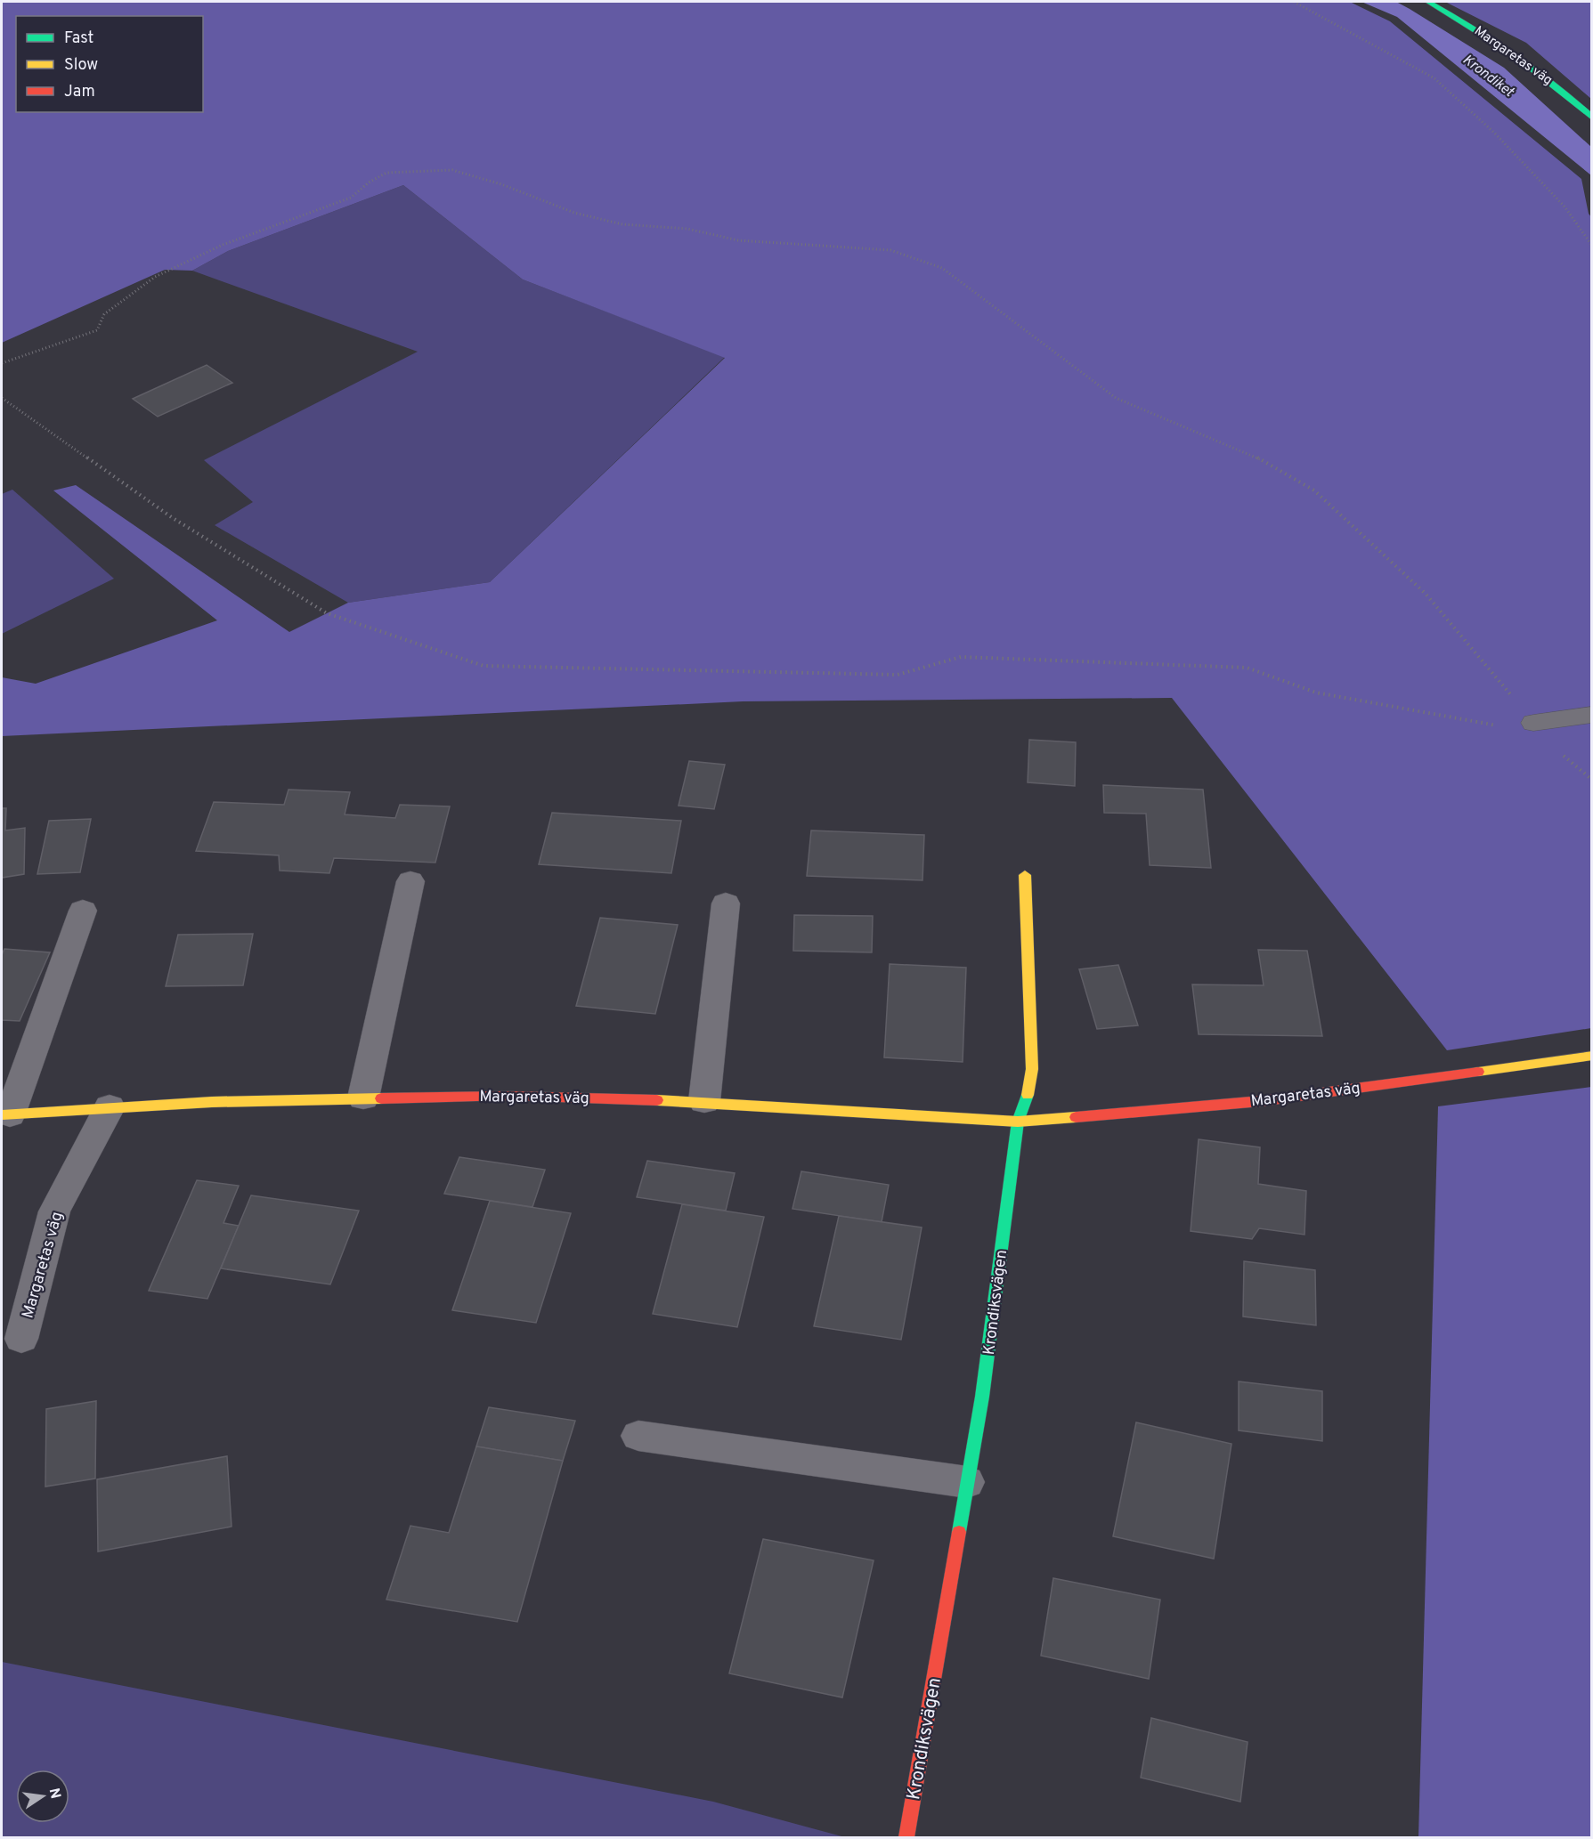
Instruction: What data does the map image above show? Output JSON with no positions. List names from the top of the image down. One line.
{"streets":{"street":["Margaretas väg","Krondiksvägen"]},"crossings":[["Margaretas väg","Krondiksvägen"]],"water":["Krondiket"],"legend":["Fast","Slow","Jam"],"north":"right"}
